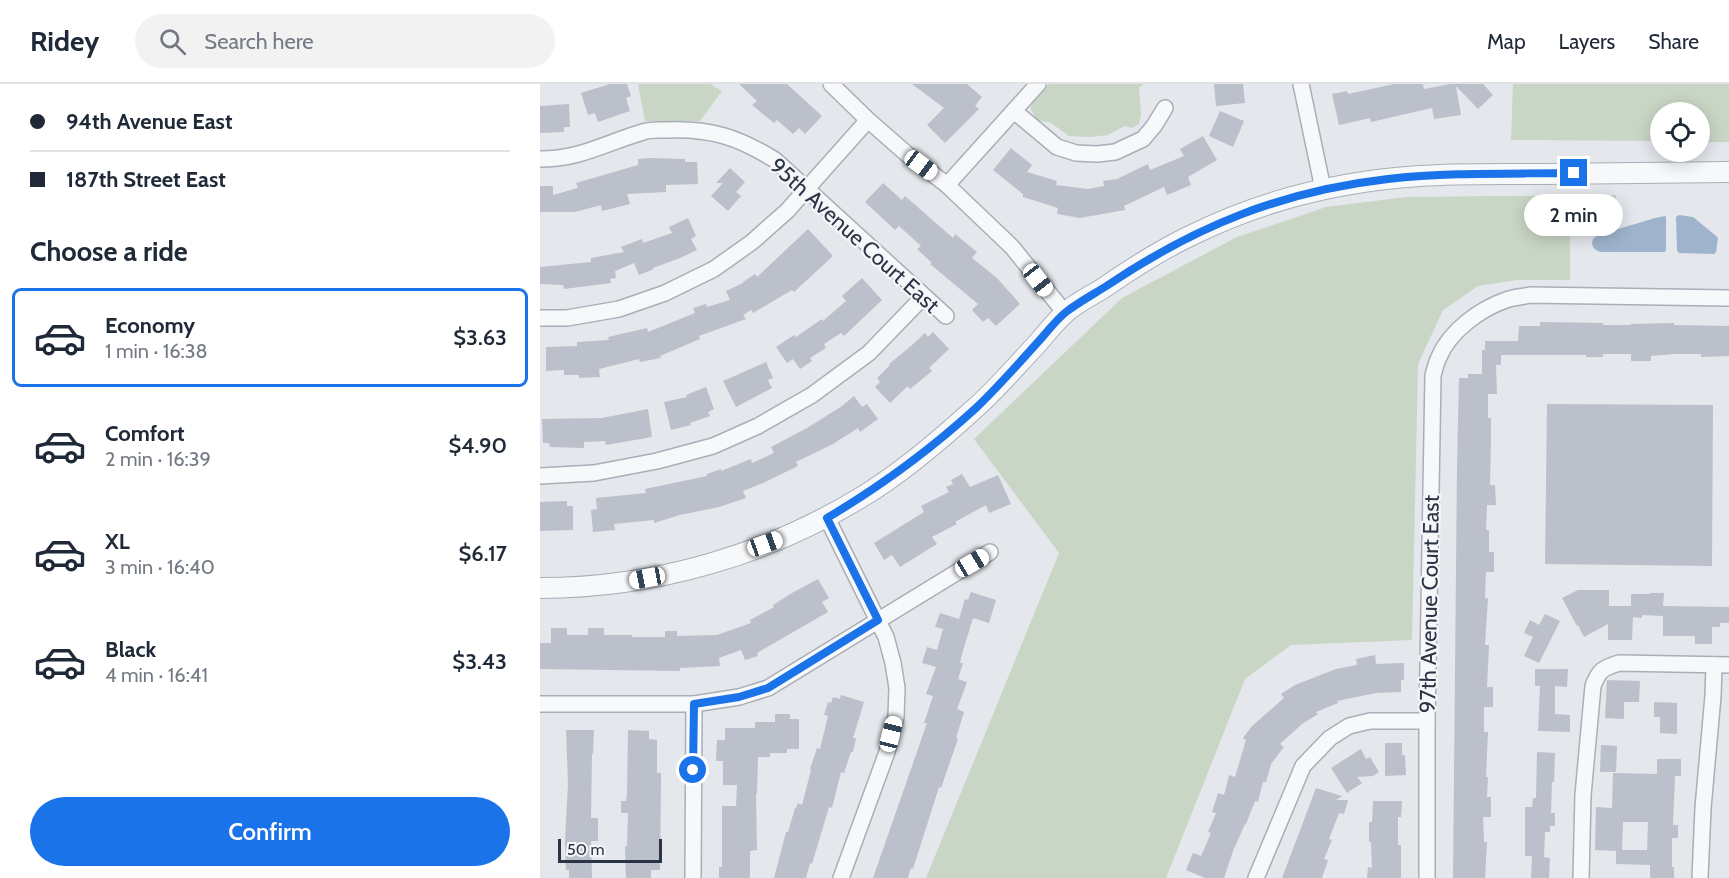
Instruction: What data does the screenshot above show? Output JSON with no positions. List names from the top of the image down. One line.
{"streets":{"street":["95th Avenue Court East","97th Avenue Court East"]},"scale_bar":"50 m","page":{"header":"Ridey","search":"Search here","nav":["Map","Layers","Share"],"banner":["94th Avenue East","187th Street East"],"bubble":"2 min","heading":"Choose a ride","list":[{"name":"Economy","note":"1 min · 16:38","value":"$3.63"},{"name":"Comfort","note":"2 min · 16:39","value":"$4.90"},{"name":"XL","note":"3 min · 16:40","value":"$6.17"},{"name":"Black","note":"4 min · 16:41","value":"$3.43"}],"buttons":"Confirm","scale":"50 m"}}
